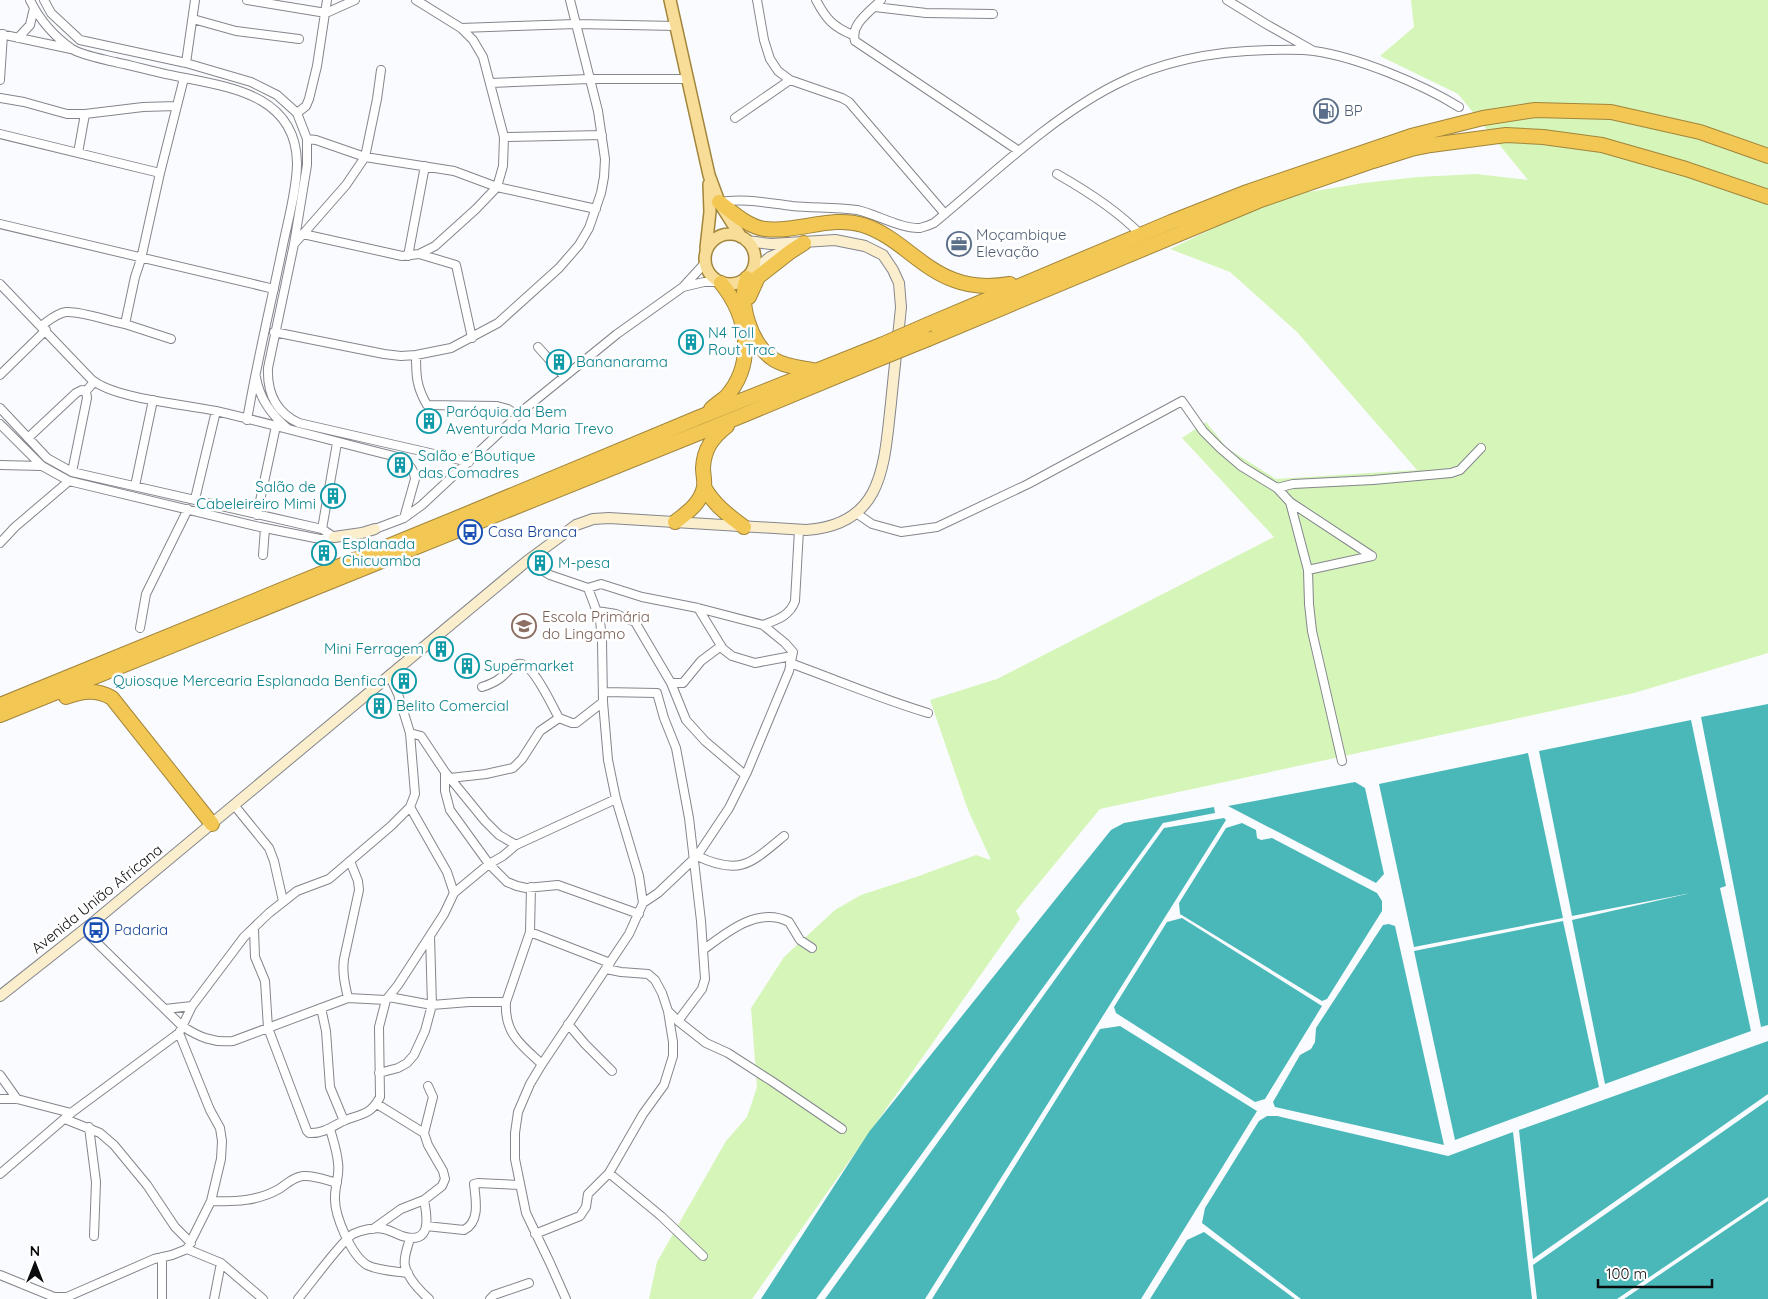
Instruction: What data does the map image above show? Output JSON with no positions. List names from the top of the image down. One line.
{"streets":{"main road":["Avenida União Africana"]},"places":{"fuel station":["BP"],"office":["Moçambique Elevação"],"building":["N4 Toll Rout Trac","Bananarama","Paróquia da Bem Aventurada Maria Trevo","Salão e Boutique das Comadres","Salão de Cabeleireiro Mimi","Esplanada Chicuamba","M-pesa","Mini Ferragem","Supermarket","Quiosque Mercearia Esplanada Benfica","Belito Comercial"],"bus stop":["Casa Branca","Padaria"],"school or university":["Escola Primária do Lingamo"]},"scale_bar":"100 m","north":"top"}
